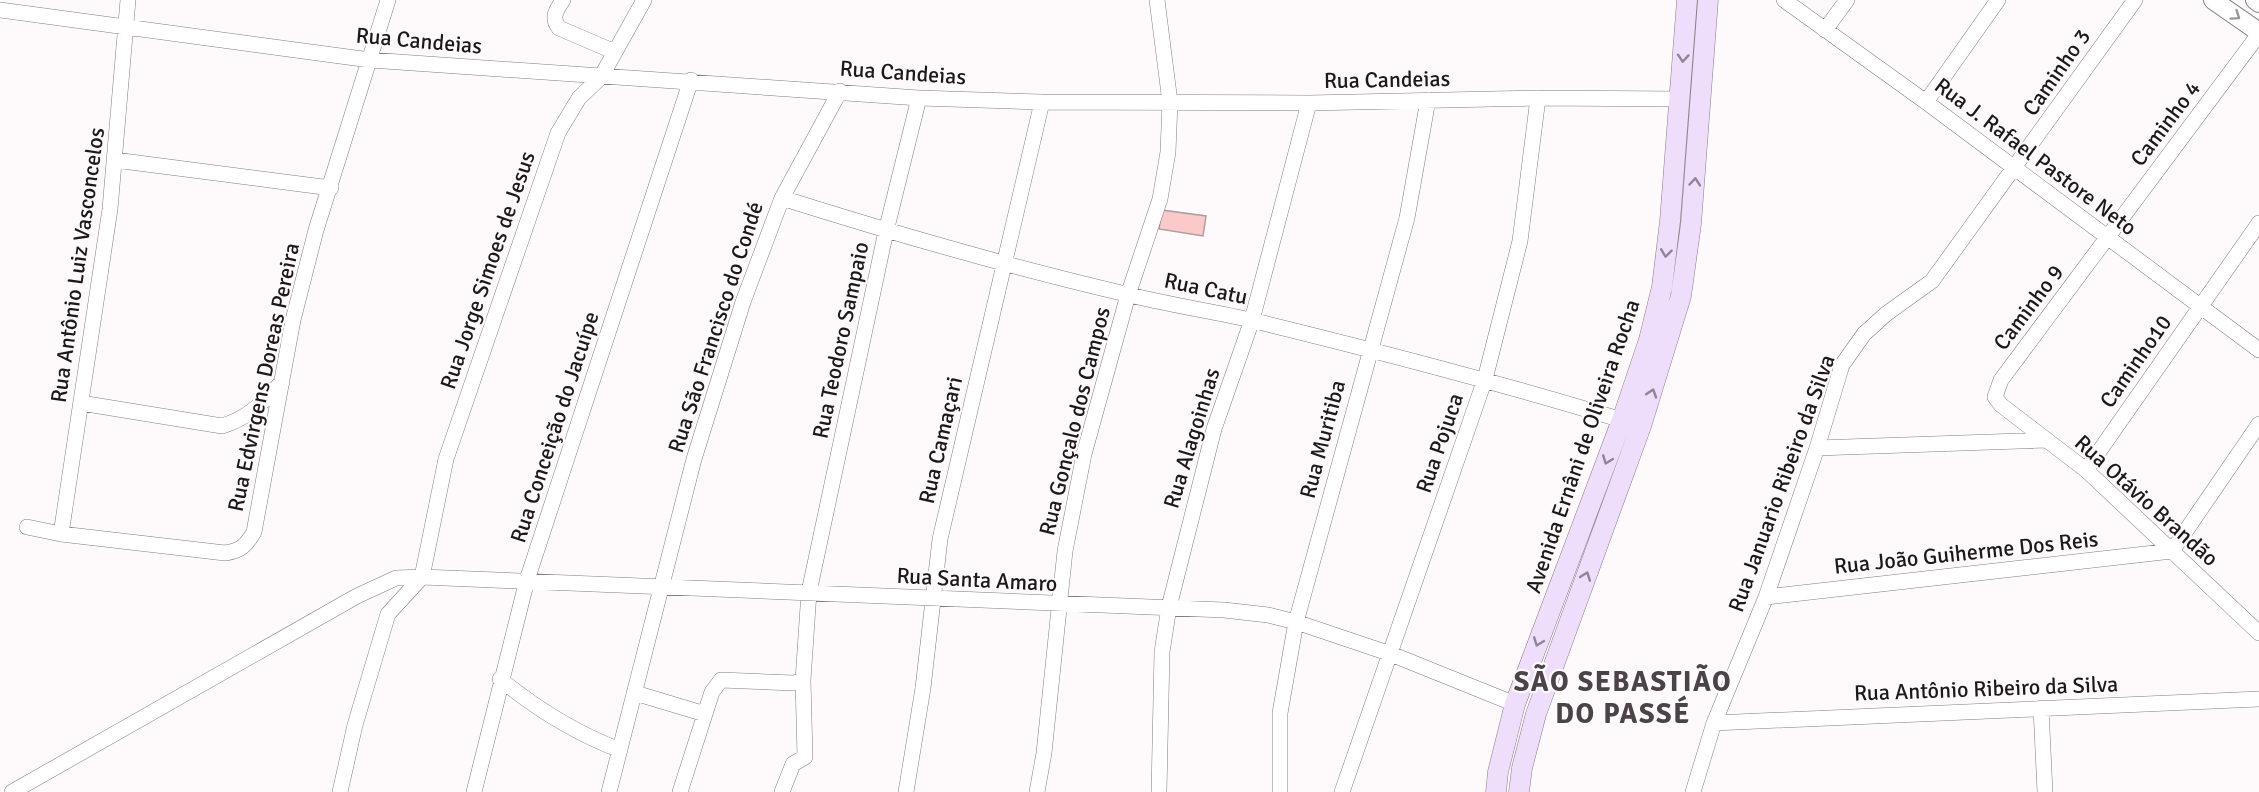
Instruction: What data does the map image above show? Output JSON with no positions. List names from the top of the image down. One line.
{"streets":{"main road":["Avenida Ernâni de Oliveira Rocha"],"street":["Rua Candeias","Caminho 3","Caminho 4","Rua J. Rafael Pastore Neto","Rua Antônio Luiz Vasconcelos","Rua Jorge Simoes de Jesus","Rua Catu","Caminho 9","Rua São Francisco do Condé","Rua Teodoro Sampaio","Caminho10","Rua Edvirgens Doreas Pereira","Rua Gonçalo dos Campos","Rua Conceição do Jacuípe","Rua Alagoinhas","Rua Muritiba","Rua Camaçari","Rua Pojuca","Rua Januario Ribeiro da Silva","Rua Otávio Brandão","Rua João Guiherme Dos Reis","Rua Santa Amaro","Rua Antônio Ribeiro da Silva"]},"crossings":[["Rua Candeias","Rua Antônio Luiz Vasconcelos"],["Rua Candeias","Rua Jorge Simoes de Jesus"],["Rua Candeias","Rua São Francisco do Condé"],["Rua Candeias","Rua Teodoro Sampaio"],["Rua Candeias","Rua Edvirgens Doreas Pereira"],["Rua Candeias","Rua Gonçalo dos Campos"],["Rua Candeias","Rua Conceição do Jacuípe"],["Rua Candeias","Rua Alagoinhas"],["Rua Candeias","Rua Muritiba"],["Rua Candeias","Rua Camaçari"],["Rua Candeias","Rua Pojuca"],["Rua Candeias","Avenida Ernâni de Oliveira Rocha"],["Caminho 3","Rua J. Rafael Pastore Neto"],["Caminho 3","Rua Januario Ribeiro da Silva"],["Caminho 4","Rua J. Rafael Pastore Neto"],["Caminho 4","Caminho 9"],["Rua J. Rafael Pastore Neto","Caminho 9"],["Rua J. Rafael Pastore Neto","Caminho10"],["Rua J. Rafael Pastore Neto","Rua Januario Ribeiro da Silva"],["Rua Antônio Luiz Vasconcelos","Rua Edvirgens Doreas Pereira"],["Rua Jorge Simoes de Jesus","Rua Santa Amaro"],["Rua Catu","Rua São Francisco do Condé"],["Rua Catu","Rua Teodoro Sampaio"],["Rua Catu","Rua Gonçalo dos Campos"],["Rua Catu","Rua Alagoinhas"],["Rua Catu","Rua Muritiba"],["Rua Catu","Rua Camaçari"],["Rua Catu","Rua Pojuca"],["Rua Catu","Avenida Ernâni de Oliveira Rocha"],["Caminho 9","Rua Otávio Brandão"],["Rua São Francisco do Condé","Rua Santa Amaro"],["Rua Teodoro Sampaio","Rua Santa Amaro"],["Caminho10","Rua Otávio Brandão"],["Rua Gonçalo dos Campos","Rua Santa Amaro"],["Rua Conceição do Jacuípe","Rua Santa Amaro"],["Rua Alagoinhas","Rua Santa Amaro"],["Rua Muritiba","Rua Santa Amaro"],["Rua Camaçari","Rua Santa Amaro"],["Rua Pojuca","Rua Santa Amaro"],["Avenida Ernâni de Oliveira Rocha","Rua Santa Amaro"],["Rua Januario Ribeiro da Silva","Rua João Guiherme Dos Reis"],["Rua Januario Ribeiro da Silva","Rua Antônio Ribeiro da Silva"],["Rua Otávio Brandão","Rua João Guiherme Dos Reis"]],"districts":["SÃO SEBASTIÃO DO PASSÉ"]}
